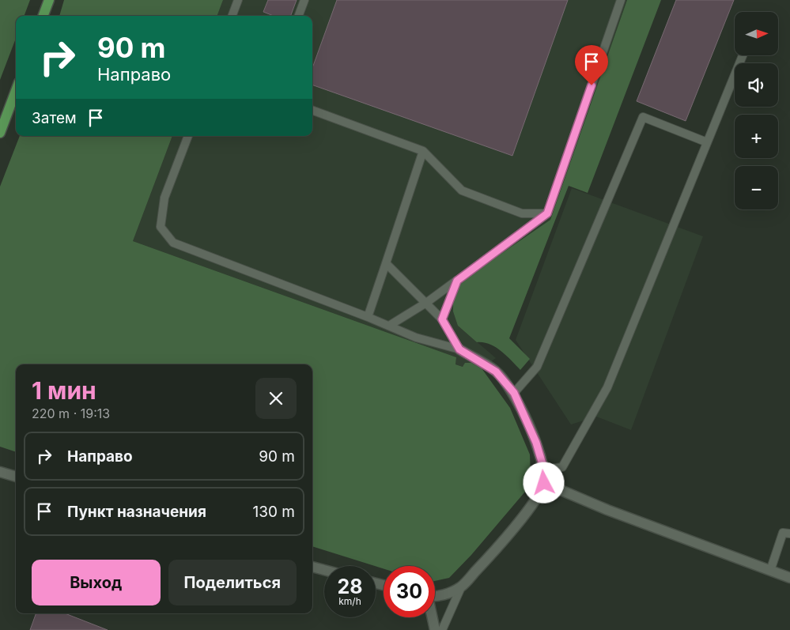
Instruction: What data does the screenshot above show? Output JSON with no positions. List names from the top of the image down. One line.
{"north":"right","page":{"map_buttons":["+","−"],"turn":["90 m","Направо"],"then":"Затем","heading":["1 мин","220 m · 19:13"],"list":[{"name":"Направо","value":"90 m"},{"name":"Пункт назначения","value":"130 m"}],"buttons":["Выход","Поделиться"],"speed":"28 km/h","limit":"30"}}
